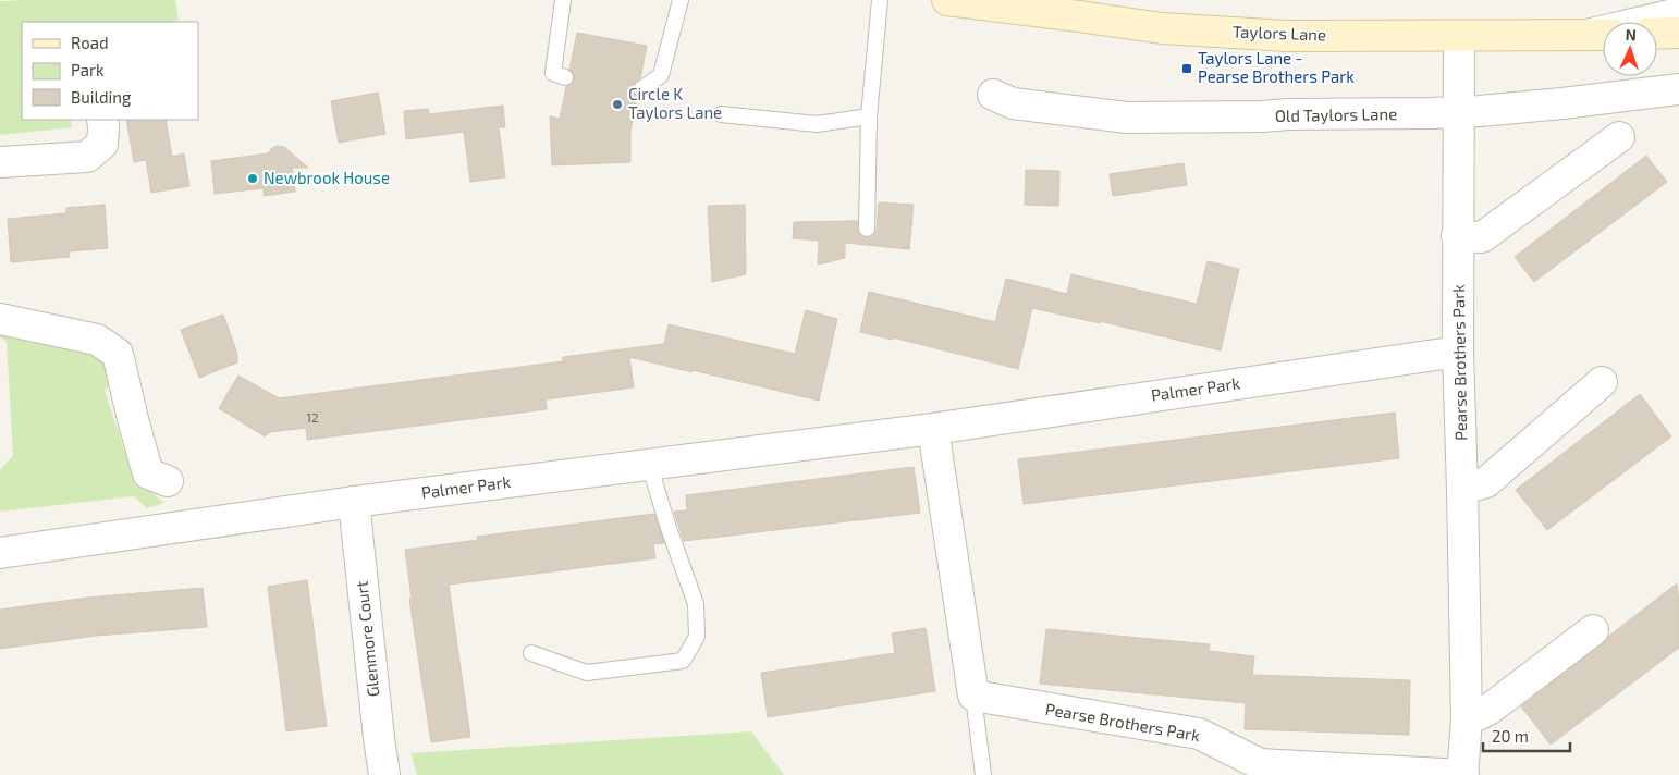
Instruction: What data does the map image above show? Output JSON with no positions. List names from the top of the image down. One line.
{"streets":{"main road":["Taylors Lane"],"street":["Old Taylors Lane","Pearse Brothers Park","Palmer Park","Glenmore Court"]},"crossings":[["Taylors Lane","Pearse Brothers Park"],["Old Taylors Lane","Pearse Brothers Park"],["Pearse Brothers Park","Palmer Park"],["Palmer Park","Glenmore Court"]],"places":{"transit":["Taylors Lane - Pearse Brothers Park"],"other":["Circle K Taylors Lane","Newbrook House"]},"house_numbers":["12"],"legend":["Road","Park","Building"],"scale_bar":"20 m","north":"top"}
